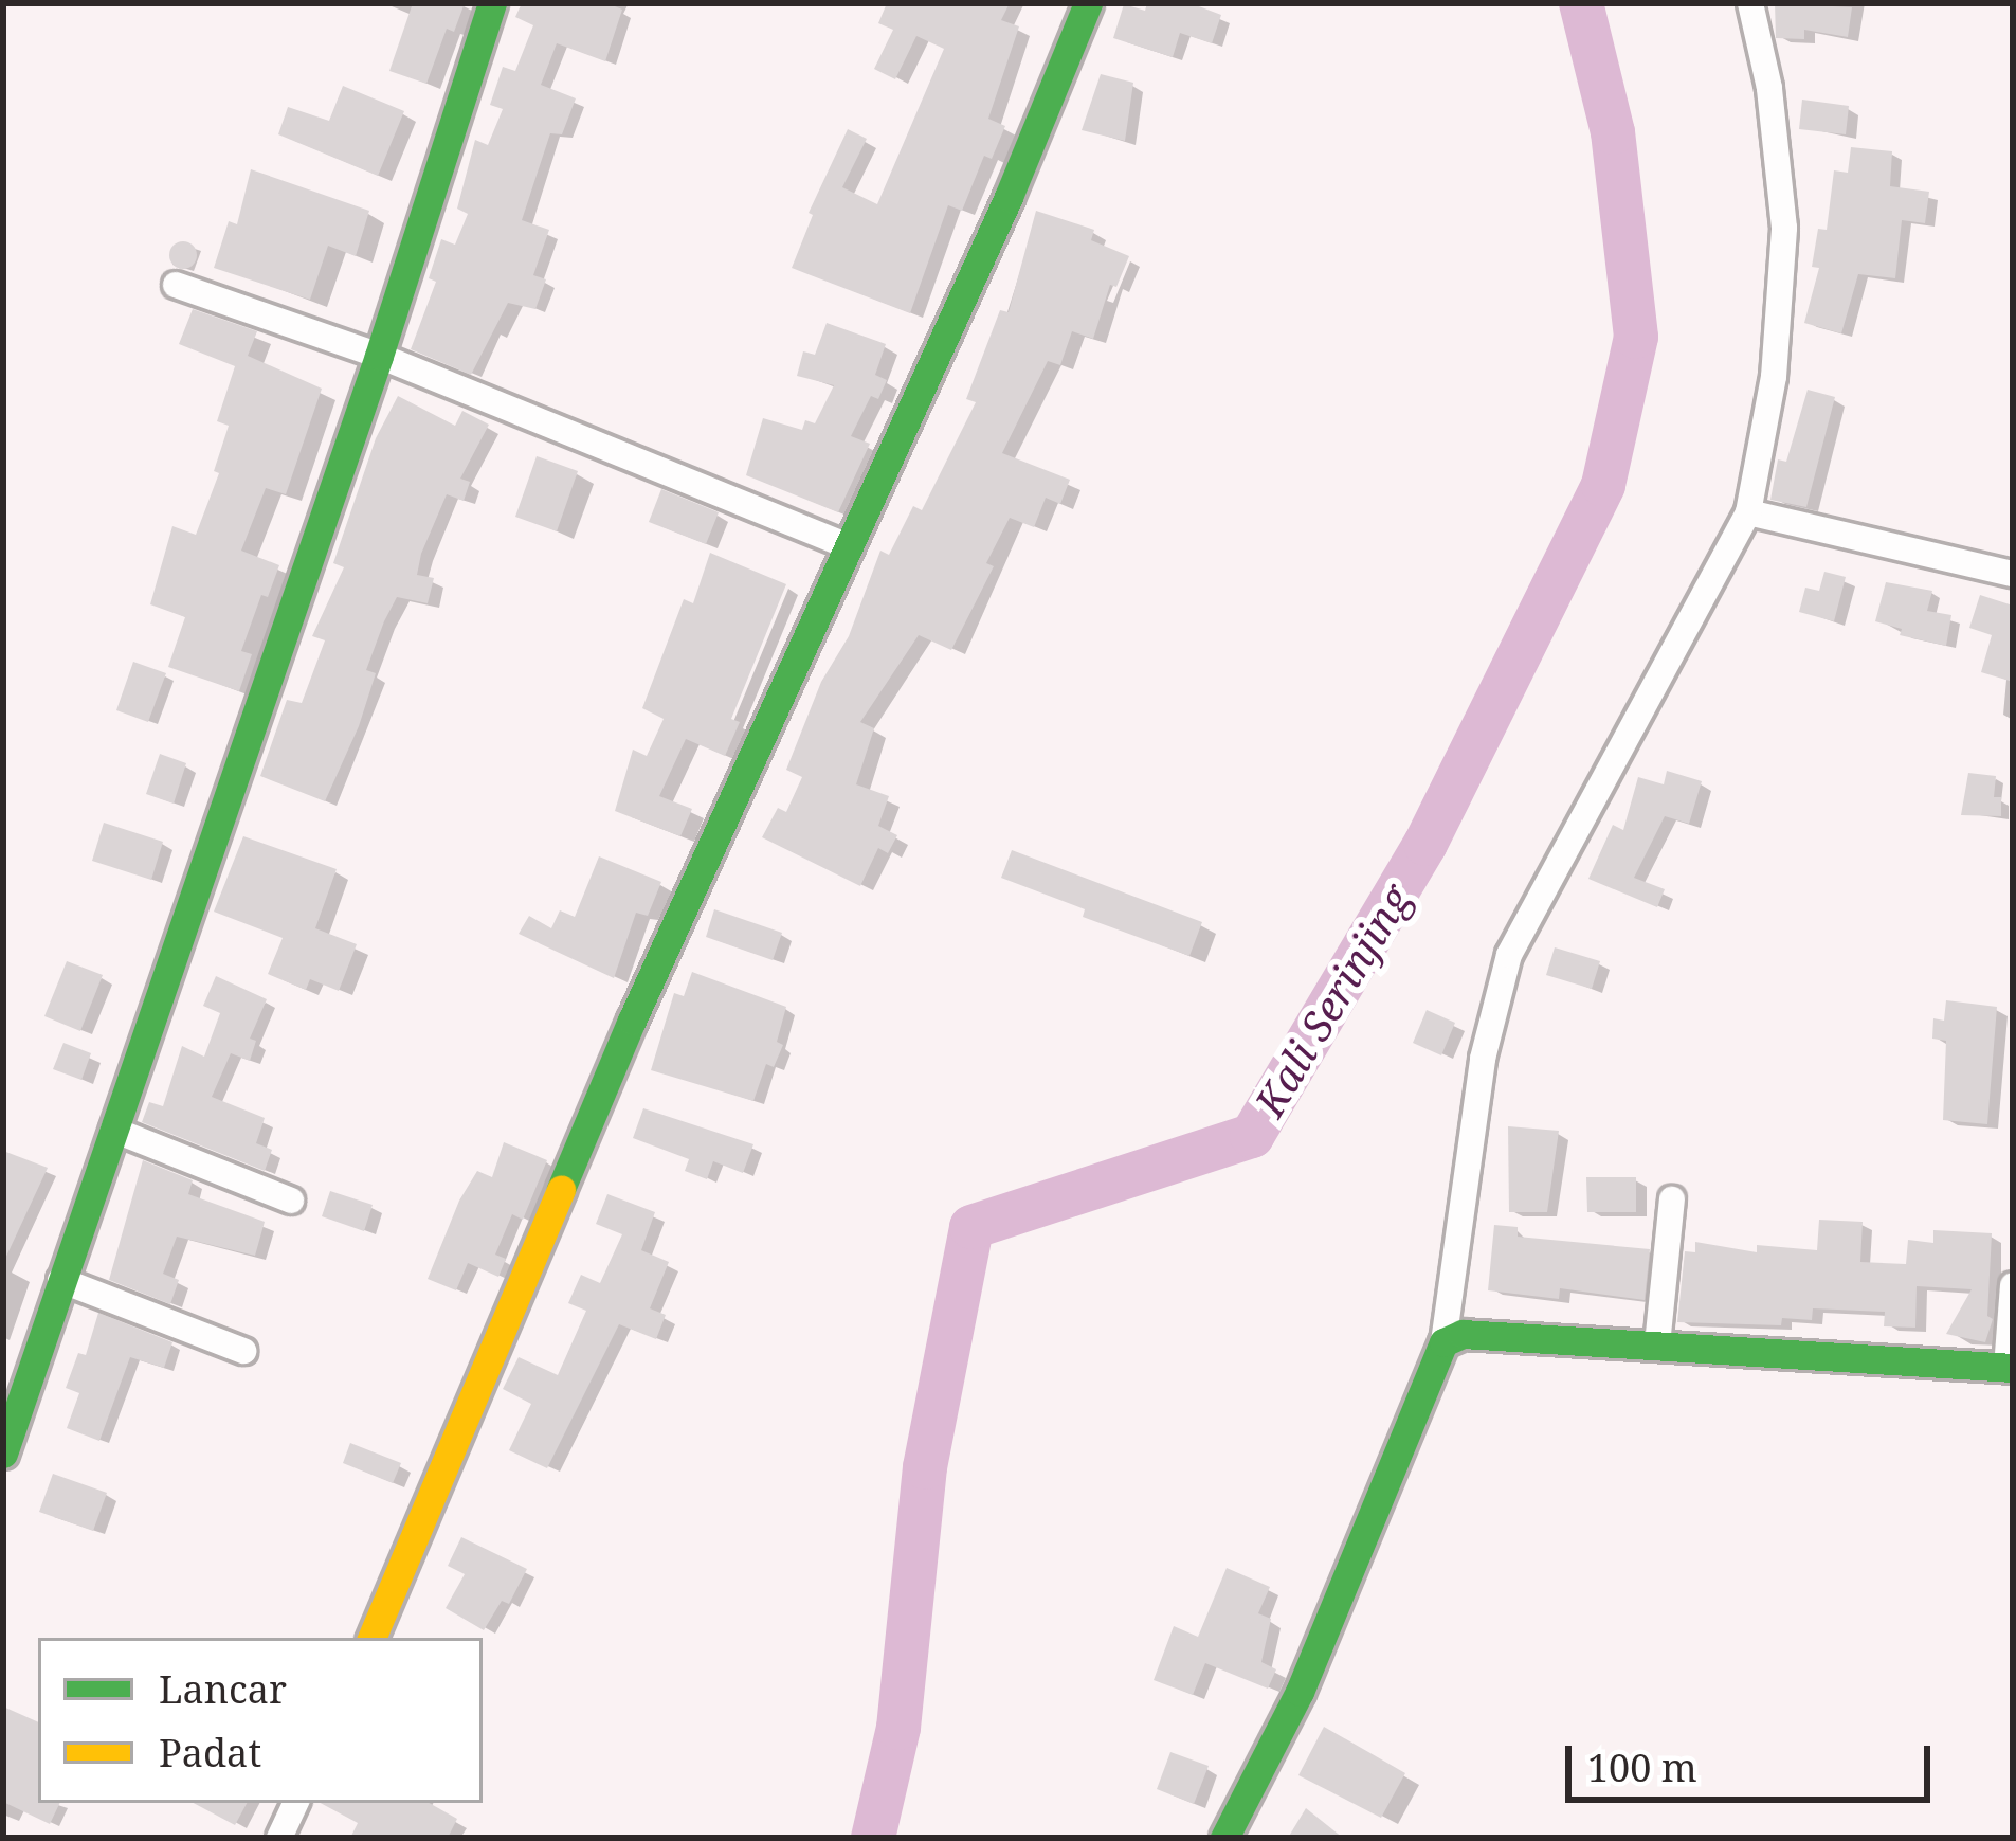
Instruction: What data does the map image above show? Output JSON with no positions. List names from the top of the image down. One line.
{"water":["Kali Serinjing"],"legend":["Lancar","Padat"],"scale_bar":"100 m"}
